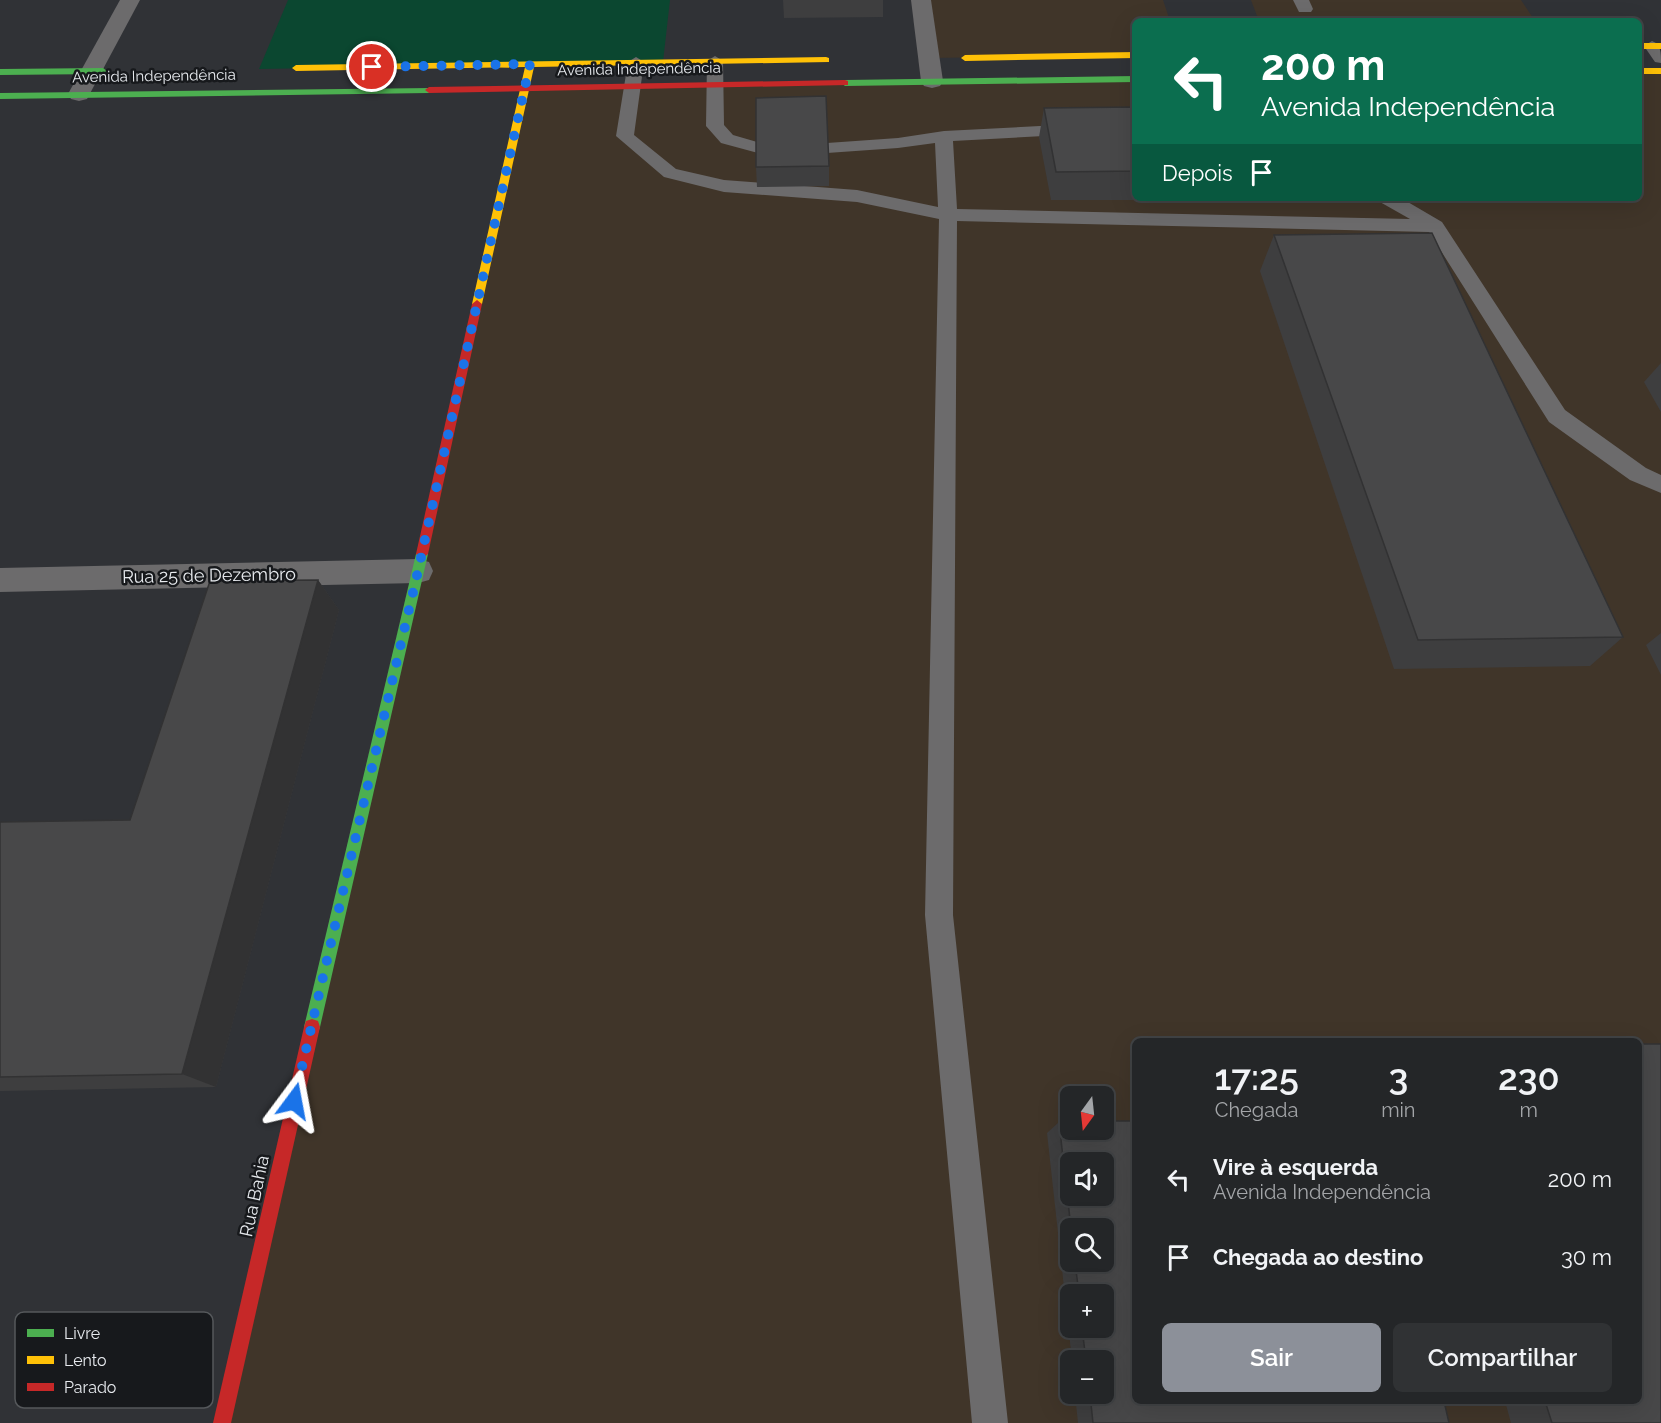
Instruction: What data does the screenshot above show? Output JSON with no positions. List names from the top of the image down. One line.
{"streets":{"main road":["Avenida Independência","Rua Bahia"],"street":["Rua 25 de Dezembro"]},"crossings":[["Avenida Independência","Rua Bahia"],["Rua 25 de Dezembro","Rua Bahia"]],"legend":["Livre","Lento","Parado"],"north":"bottom","page":{"turn":["200 m","Avenida Independência"],"then":"Depois","eta":["17:25","Chegada","3","min","230","m"],"map_buttons":["+","−"],"list":[{"name":"Vire à esquerda","note":"Avenida Independência","value":"200 m"},{"name":"Chegada ao destino","value":"30 m"}],"buttons":["Sair","Compartilhar"]}}
